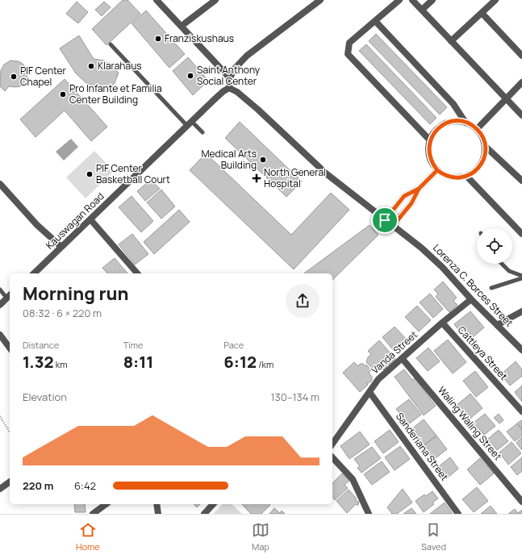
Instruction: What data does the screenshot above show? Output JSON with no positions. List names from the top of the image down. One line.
{"streets":{"street":["Kauswagan Road","Lorenza C. Borces Street","Vanda Street","Cattleya Street","Waling Waling Street","Sanderiana Street"]},"crossings":[["Kauswagan Road","Lorenza C. Borces Street"],["Lorenza C. Borces Street","Vanda Street"],["Vanda Street","Cattleya Street"],["Vanda Street","Waling Waling Street"],["Vanda Street","Sanderiana Street"]],"places":{"other":["Franziskushaus","Klarahaus","Saint Anthony Social Center","PIF Center Chapel","Pro Infante et Familia Center Building","Medical Arts Building","PIF Center Basketball Court"],"health":["North General Hospital"]},"page":{"heading":["Morning run","08:32 · 6 × 220 m"],"stats":[["Distance","1.32 km"],["Time","8:11"],["Pace","6:12 /km"]],"chart":["Elevation","130–134 m"],"list":[{"name":"220 m","note":"6:42"}],"tabs":["Home","Map","Saved"]}}
